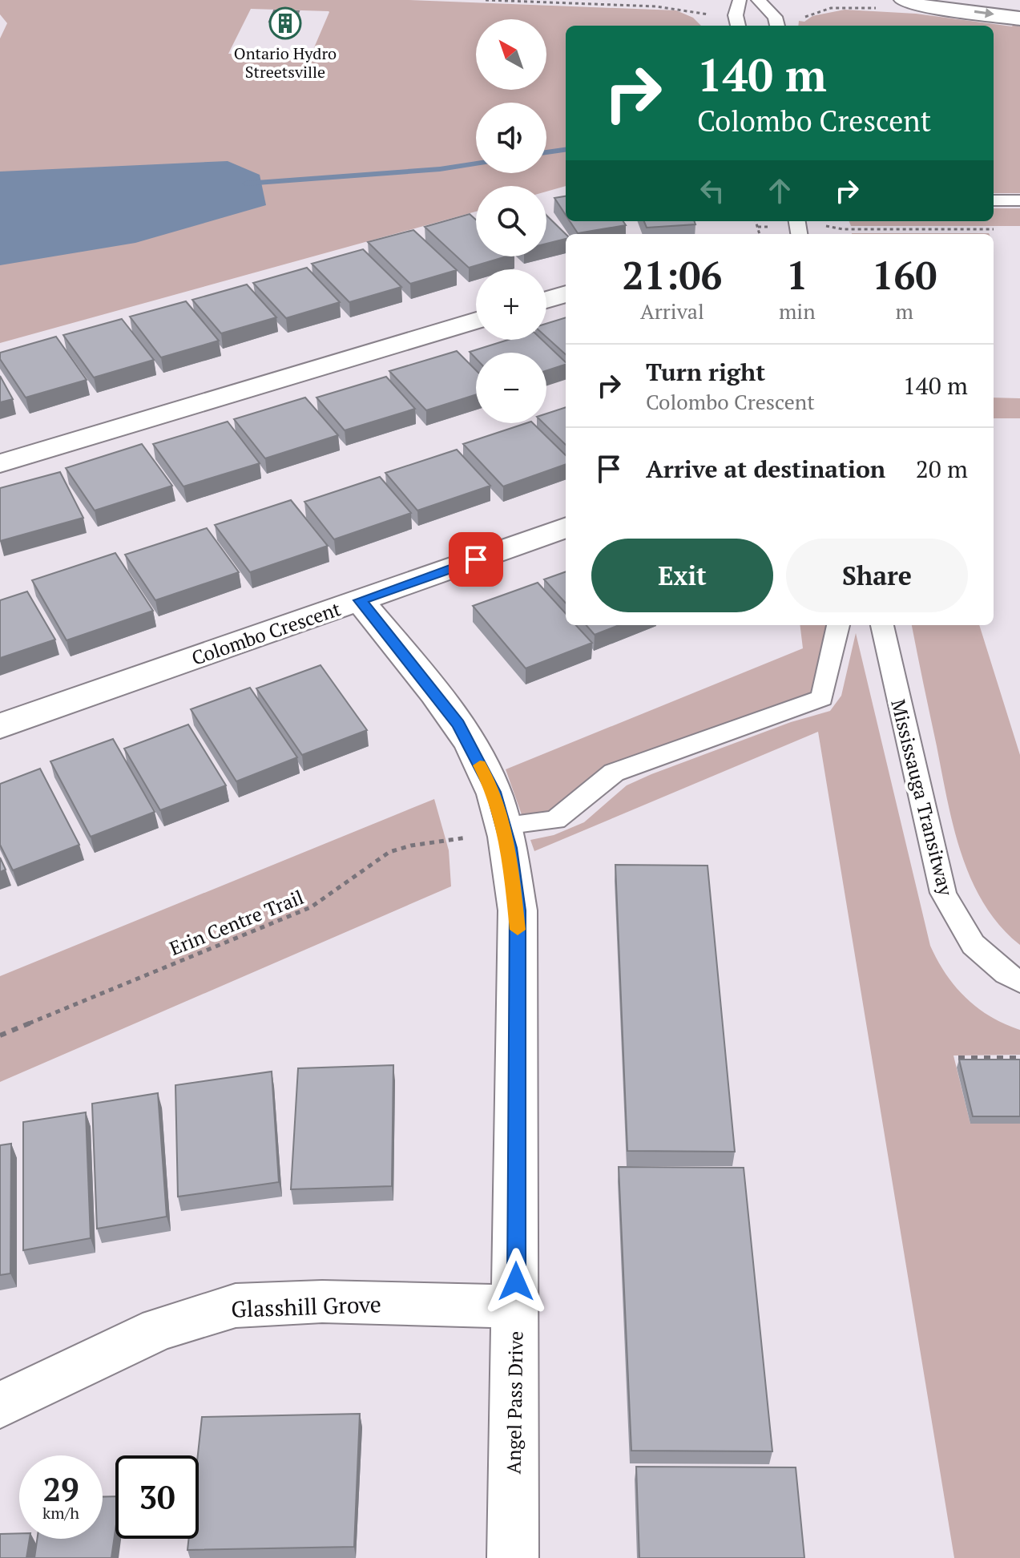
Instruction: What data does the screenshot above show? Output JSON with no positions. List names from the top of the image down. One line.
{"streets":{"main road":["Colombo Crescent","Glasshill Grove","Angel Pass Drive"],"lane":["Mississauga Transitway"],"path":["Erin Centre Trail"]},"crossings":[["Colombo Crescent","Angel Pass Drive"],["Erin Centre Trail","Angel Pass Drive"],["Glasshill Grove","Angel Pass Drive"]],"places":{"building":["Ontario Hydro Streetsville"]},"north":"top left","page":{"map_buttons":["+","−"],"turn":["140 m","Colombo Crescent"],"eta":["21:06","Arrival","1","min","160","m"],"list":[{"name":"Turn right","note":"Colombo Crescent","value":"140 m"},{"name":"Arrive at destination","value":"20 m"}],"buttons":["Exit","Share"],"speed":"29 km/h","limit":"30"}}
